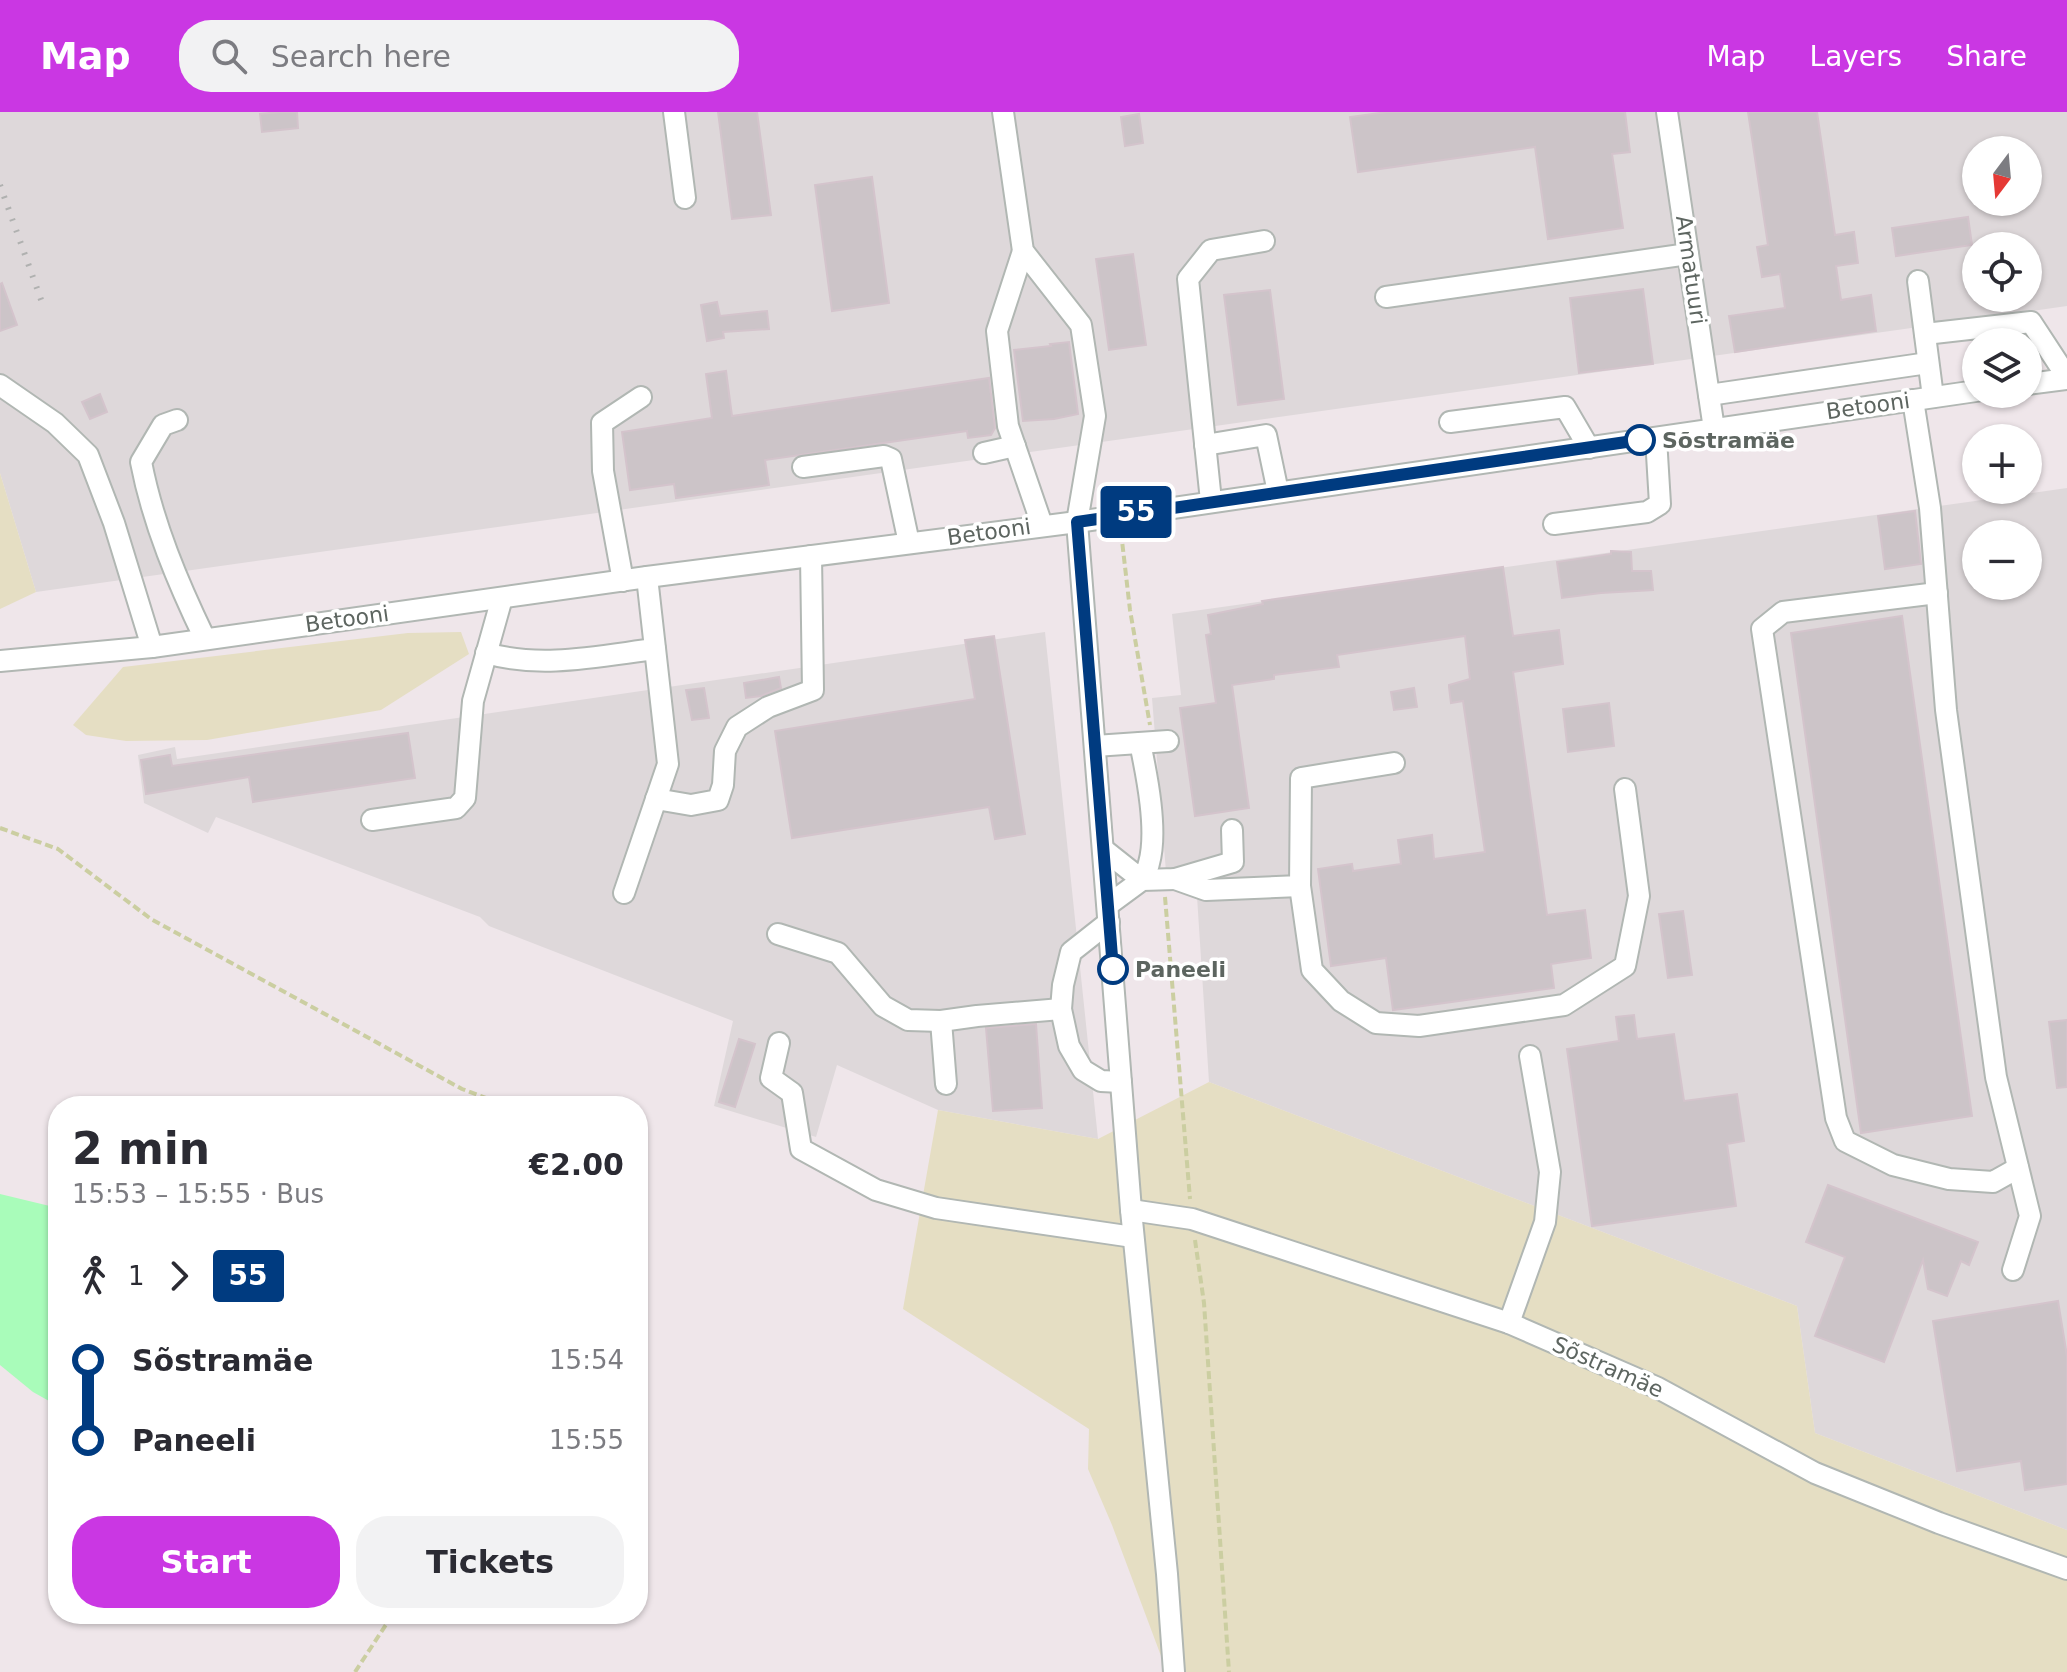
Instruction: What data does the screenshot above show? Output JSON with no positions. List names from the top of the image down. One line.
{"streets":{"street":["Armatuuri","Betooni","Sõstramäe"]},"crossings":[["Armatuuri","Betooni"]],"places":["Sõstramäe","Paneeli"],"lines":["bus line 55"],"north":"bottom","page":{"header":"Map","search":"Search here","nav":["Map","Layers","Share"],"on_map":"55","map_buttons":["+","−"],"heading":["2 min","15:53 – 15:55 · Bus","€2.00"],"legs":["1","55"],"list":[{"name":"Sõstramäe","value":"15:54"},{"name":"Paneeli","value":"15:55"}],"buttons":["Start","Tickets"]}}
